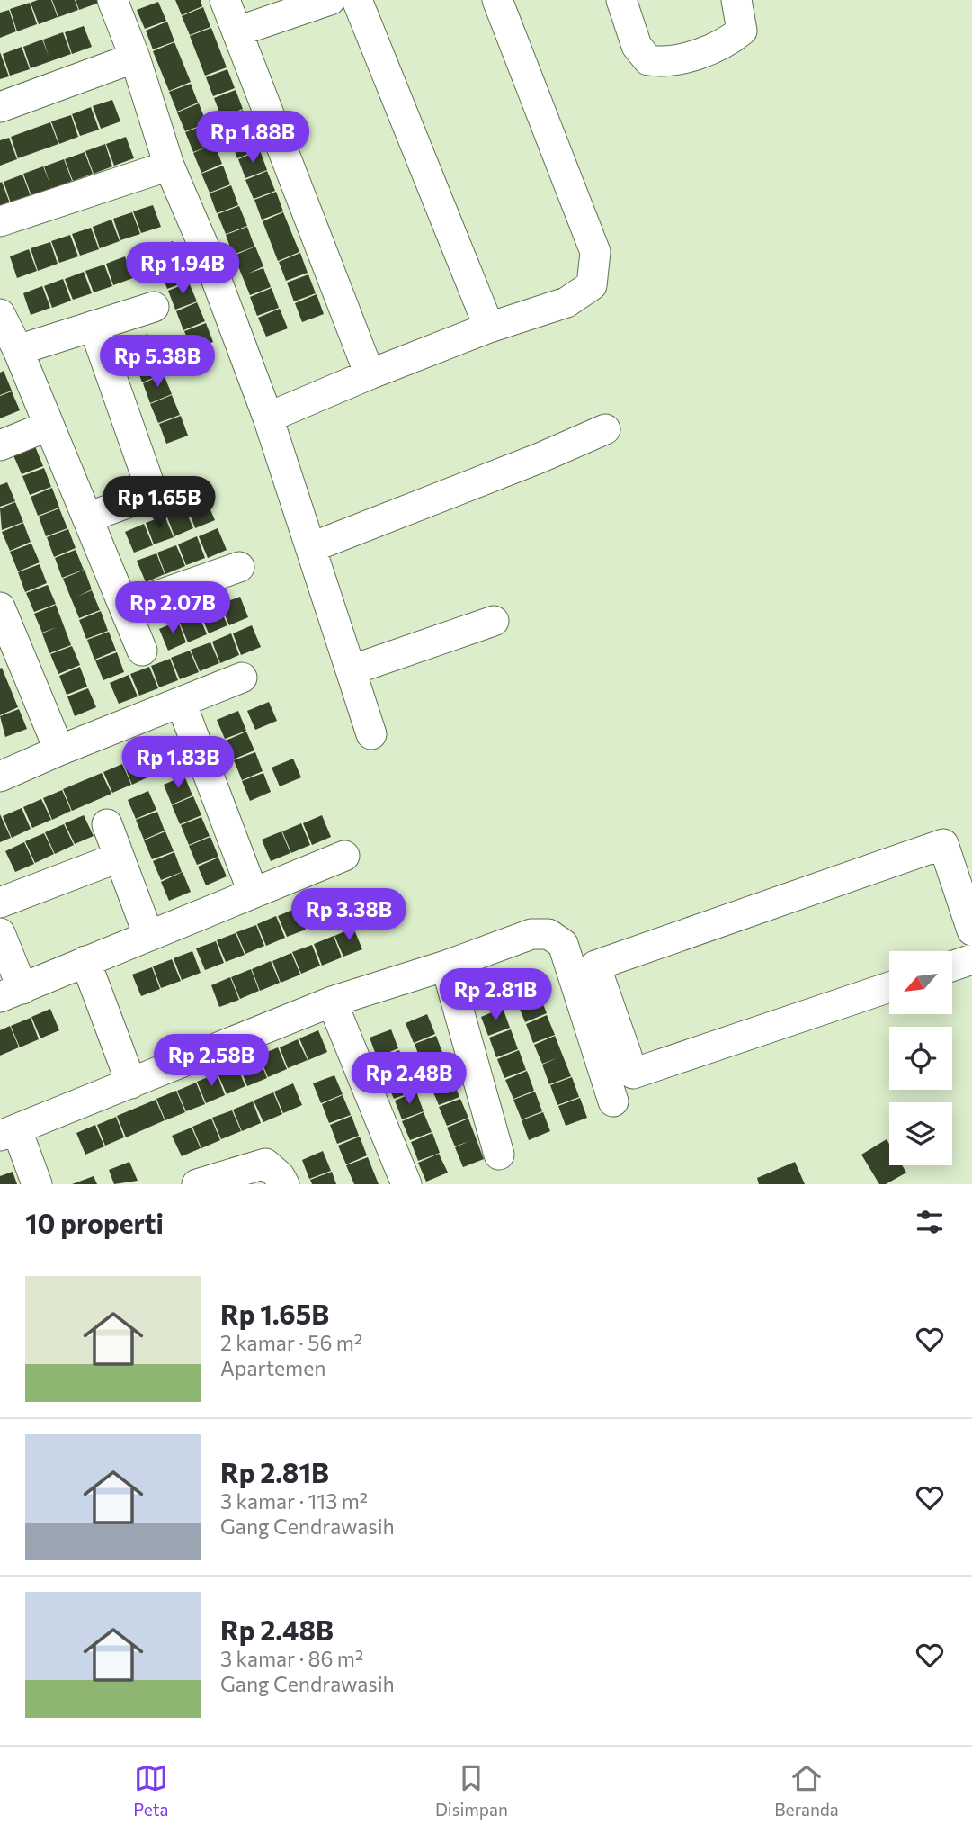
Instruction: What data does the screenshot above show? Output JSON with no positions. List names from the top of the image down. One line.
{"north":"bottom left","page":{"price":["Rp 1.88B","Rp 1.94B","Rp 5.38B","Rp 1.65B","Rp 2.07B","Rp 1.83B","Rp 3.38B","Rp 2.81B","Rp 2.58B","Rp 2.48B"],"heading":"10 properti","list":[{"name":"Rp 1.65B","note":"2 kamar · 56 m² · Apartemen"},{"name":"Rp 2.81B","note":"3 kamar · 113 m² · Gang Cendrawasih"},{"name":"Rp 2.48B","note":"3 kamar · 86 m² · Gang Cendrawasih"}],"tabs":["Peta","Disimpan","Beranda"]}}
